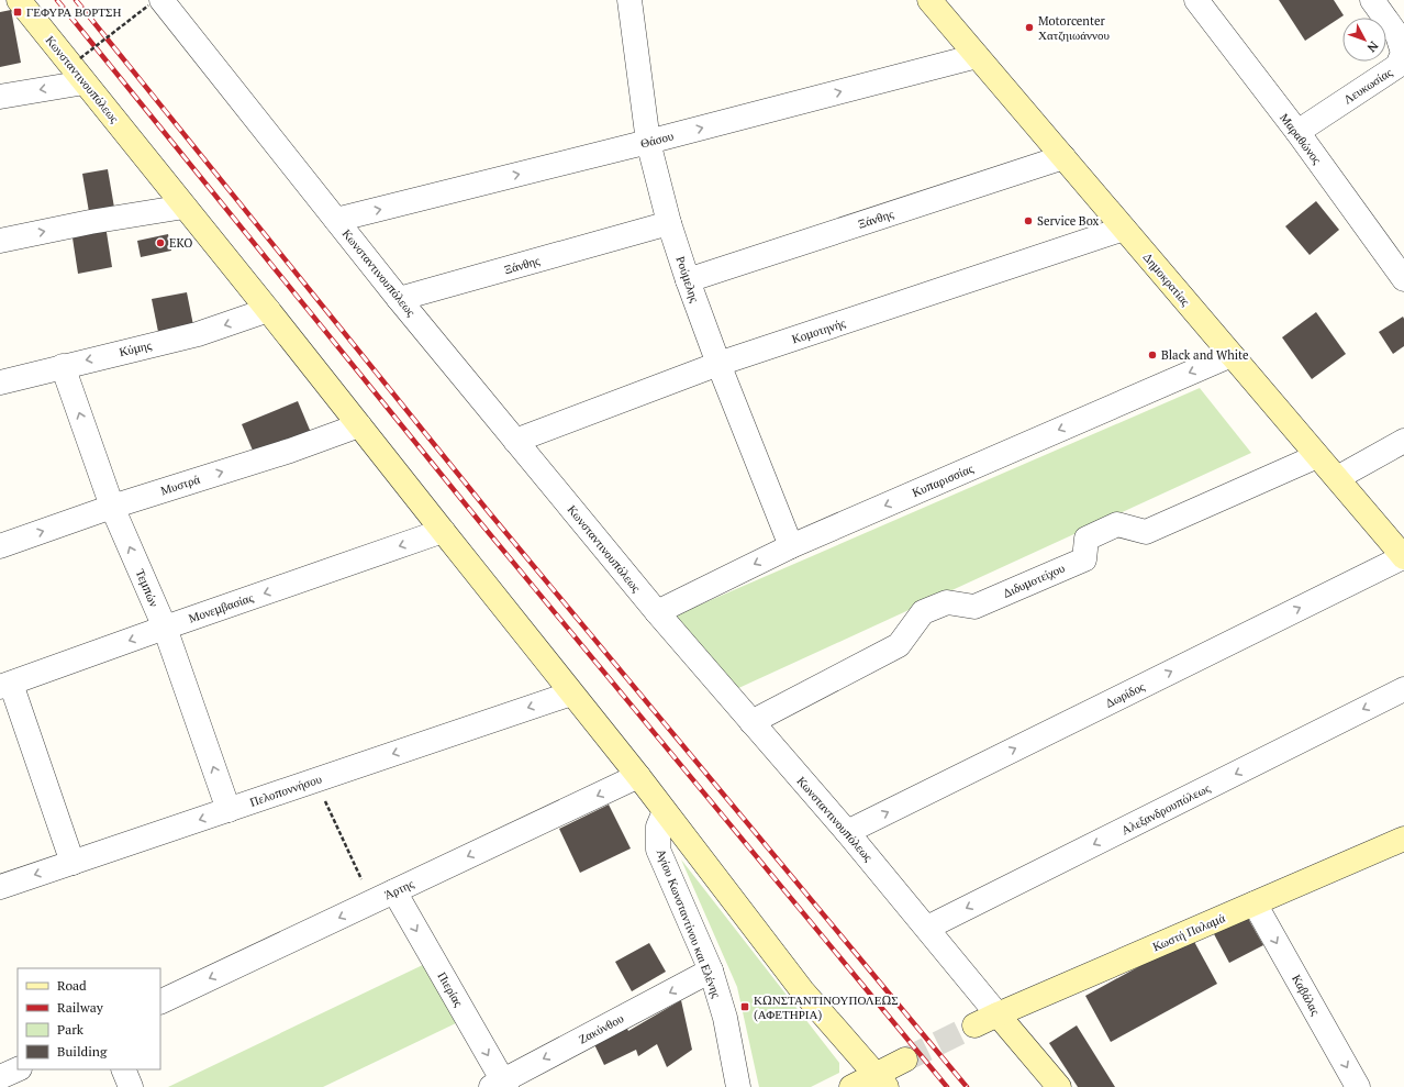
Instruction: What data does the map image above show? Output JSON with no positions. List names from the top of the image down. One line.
{"streets":{"street":["Κωνσταντινουπόλεως","Λευκωσίας","Μαραθώνος","Θάσου","Ξάνθης","Ρούμελης","Δημοκρατίας","Κομοτηνής","Κύμης","Κυπαρισσίας","Μυστρά","Διδυμοτείχου","Τεμπών","Μονεμβασίας","Δωρίδος","Πελοποννήσου","Αλεξανδρουπόλεως","Άρτης","Αγίου Κωνσταντίνου και Ελένης","Κωστή Παλαμά","Πιερίας","Καβάλας","Ζακύνθου"]},"crossings":[["Κωνσταντινουπόλεως","Θάσου"],["Κωνσταντινουπόλεως","Ξάνθης"],["Κωνσταντινουπόλεως","Κομοτηνής"],["Κωνσταντινουπόλεως","Κύμης"],["Κωνσταντινουπόλεως","Κυπαρισσίας"],["Κωνσταντινουπόλεως","Μυστρά"],["Κωνσταντινουπόλεως","Διδυμοτείχου"],["Κωνσταντινουπόλεως","Μονεμβασίας"],["Κωνσταντινουπόλεως","Δωρίδος"],["Κωνσταντινουπόλεως","Πελοποννήσου"],["Κωνσταντινουπόλεως","Αλεξανδρουπόλεως"],["Κωνσταντινουπόλεως","Άρτης"],["Κωνσταντινουπόλεως","Αγίου Κωνσταντίνου και Ελένης"],["Κωνσταντινουπόλεως","Κωστή Παλαμά"],["Λευκωσίας","Μαραθώνος"],["Θάσου","Ρούμελης"],["Θάσου","Δημοκρατίας"],["Ξάνθης","Ρούμελης"],["Ξάνθης","Δημοκρατίας"],["Ρούμελης","Κομοτηνής"],["Ρούμελης","Κυπαρισσίας"],["Δημοκρατίας","Κομοτηνής"],["Δημοκρατίας","Κυπαρισσίας"],["Δημοκρατίας","Διδυμοτείχου"],["Δημοκρατίας","Δωρίδος"],["Κύμης","Τεμπών"],["Μυστρά","Τεμπών"],["Τεμπών","Μονεμβασίας"],["Τεμπών","Πελοποννήσου"],["Άρτης","Πιερίας"],["Αγίου Κωνσταντίνου και Ελένης","Ζακύνθου"],["Κωστή Παλαμά","Καβάλας"],["Πιερίας","Ζακύνθου"]],"one_way":["Θάσου","Κυπαρισσίας","Μυστρά","Μονεμβασίας","Δωρίδος","Πελοποννήσου","Αλεξανδρουπόλεως","Άρτης","Πιερίας","Καβάλας","Ζακύνθου"],"places":{"transit":["ΓΕΦΥΡΑ ΒΟΡΤΣΗ","ΚΩΝΣΤΑΝΤΙΝΟΥΠΟΛΕΩΣ (ΑΦΕΤΗΡΙΑ)"],"other":["Motorcenter Χατζηιωάννου","Service Box","EKO","Black and White"]},"legend":["Road","Railway","Park","Building"],"north":"bottom right"}
